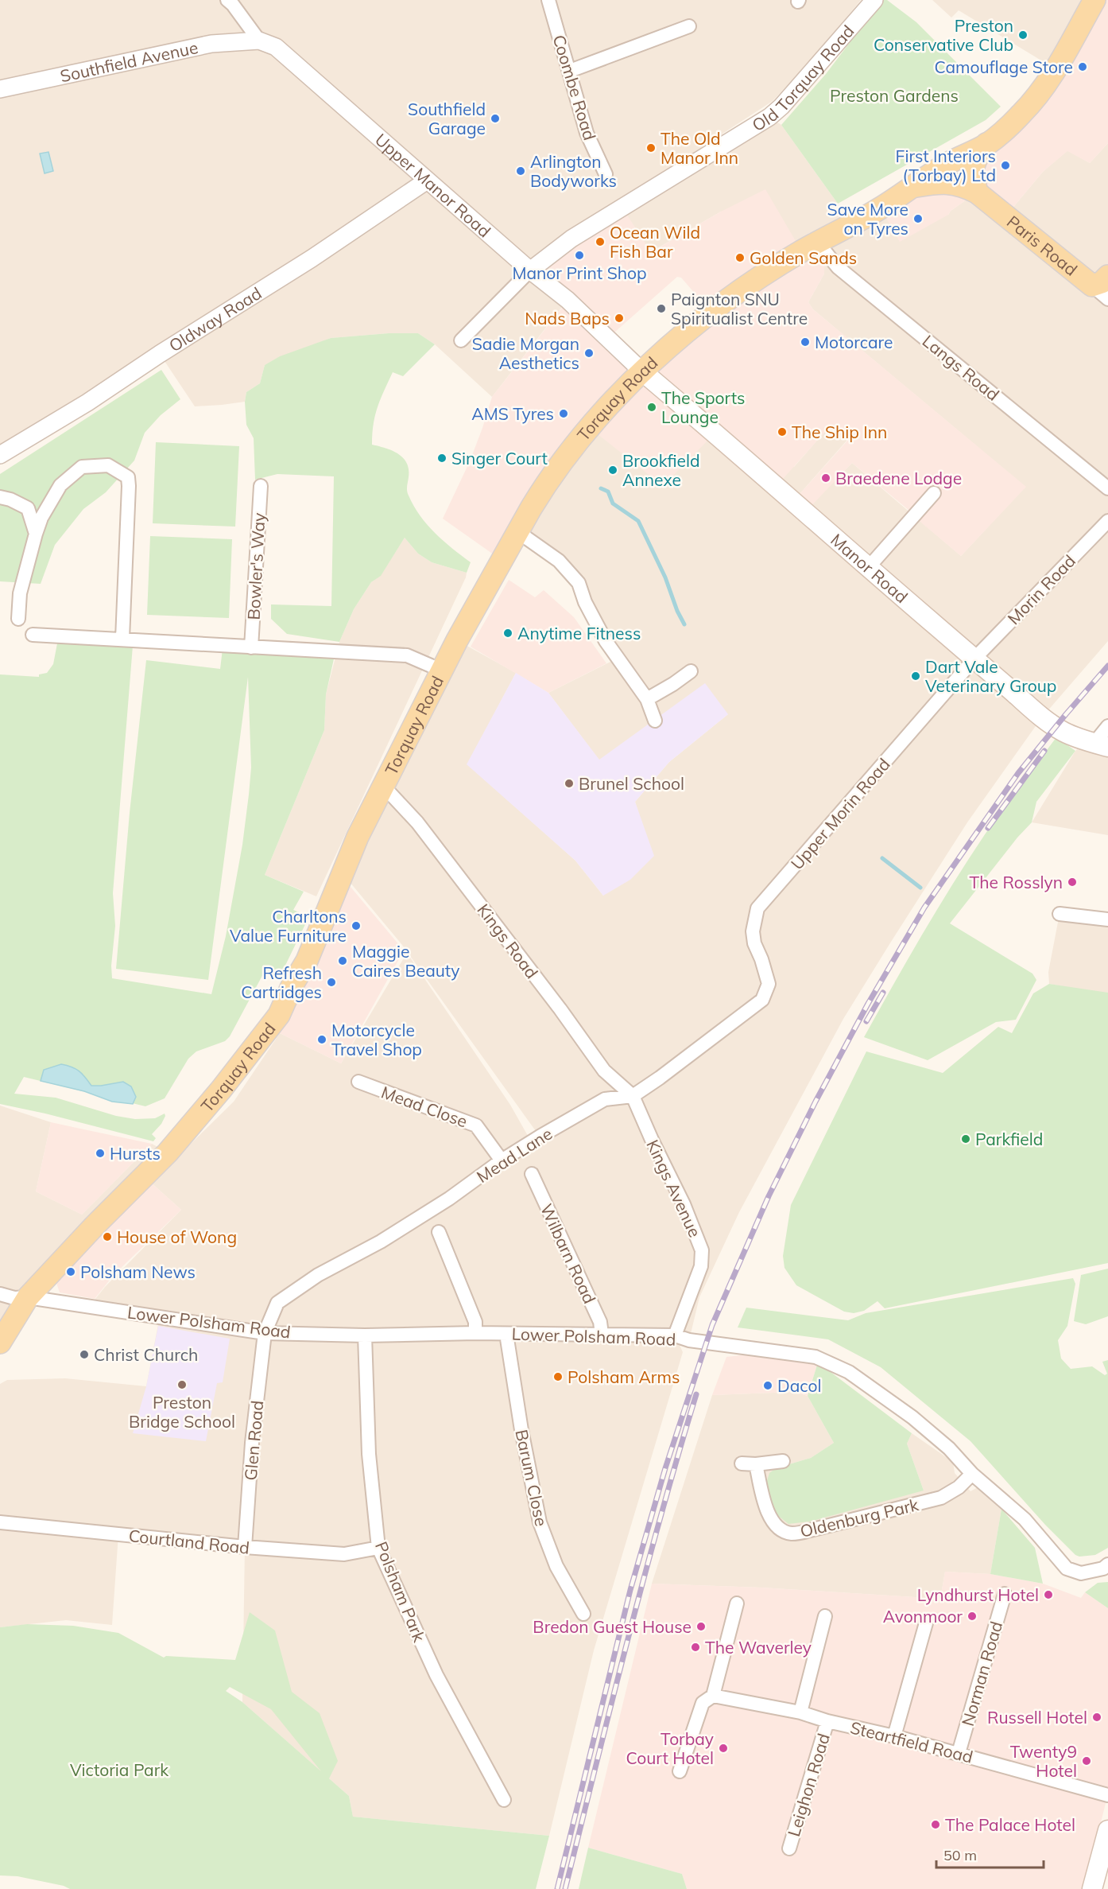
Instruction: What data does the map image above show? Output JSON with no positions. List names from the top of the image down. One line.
{"streets":{"main road":["Paris Road","Torquay Road","Manor Road"],"street":["Southfield Avenue","Old Torquay Road","Coombe Road","Upper Manor Road","Oldway Road","Langs Road","Bowler's Way","Morin Road","Upper Morin Road","Kings Road","Mead Close","Mead Lane","Kings Avenue","Wilbarn Road","Lower Polsham Road","Glen Road","Barum Close","Oldenburg Park","Courtland Road","Polsham Park","Norman Road","Steartfield Road","Leighon Road"]},"crossings":[["Southfield Avenue","Upper Manor Road"],["Old Torquay Road","Upper Manor Road"],["Upper Manor Road","Oldway Road"],["Upper Manor Road","Torquay Road"],["Upper Manor Road","Manor Road"],["Paris Road","Torquay Road"],["Langs Road","Torquay Road"],["Torquay Road","Manor Road"],["Torquay Road","Kings Road"],["Torquay Road","Lower Polsham Road"],["Manor Road","Morin Road"],["Manor Road","Upper Morin Road"],["Morin Road","Upper Morin Road"],["Upper Morin Road","Mead Lane"],["Kings Road","Mead Lane"],["Kings Road","Kings Avenue"],["Mead Close","Mead Lane"],["Mead Lane","Kings Avenue"],["Mead Lane","Lower Polsham Road"],["Mead Lane","Glen Road"],["Kings Avenue","Lower Polsham Road"],["Wilbarn Road","Lower Polsham Road"],["Lower Polsham Road","Glen Road"],["Lower Polsham Road","Barum Close"],["Lower Polsham Road","Oldenburg Park"],["Lower Polsham Road","Polsham Park"],["Glen Road","Courtland Road"],["Courtland Road","Polsham Park"],["Norman Road","Steartfield Road"],["Steartfield Road","Leighon Road"]],"parks":["Preston Gardens","Victoria Park"],"places":["Preston Conservative Club","Camouflage Store","Southfield Garage","The Old Manor Inn","First Interiors (Torbay) Ltd","Arlington Bodyworks","Save More on Tyres","Ocean Wild Fish Bar","Manor Print Shop","Golden Sands","Paignton SNU Spiritualist Centre","Nads Baps","Motorcare","Sadie Morgan Aesthetics","The Sports Lounge","AMS Tyres","The Ship Inn","Singer Court","Brookfield Annexe","Braedene Lodge","Anytime Fitness","Dart Vale Veterinary Group","Brunel School","The Rosslyn","Charltons Value Furniture","Maggie Caires Beauty","Refresh Cartridges","Motorcycle Travel Shop","Parkfield","Hursts","House of Wong","Polsham News","Christ Church","Polsham Arms","Preston Bridge School","Dacol","Lyndhurst Hotel","Avonmoor","Bredon Guest House","The Waverley","Russell Hotel","Torbay Court Hotel","Twenty9 Hotel","The Palace Hotel"],"scale_bar":"50 m"}
